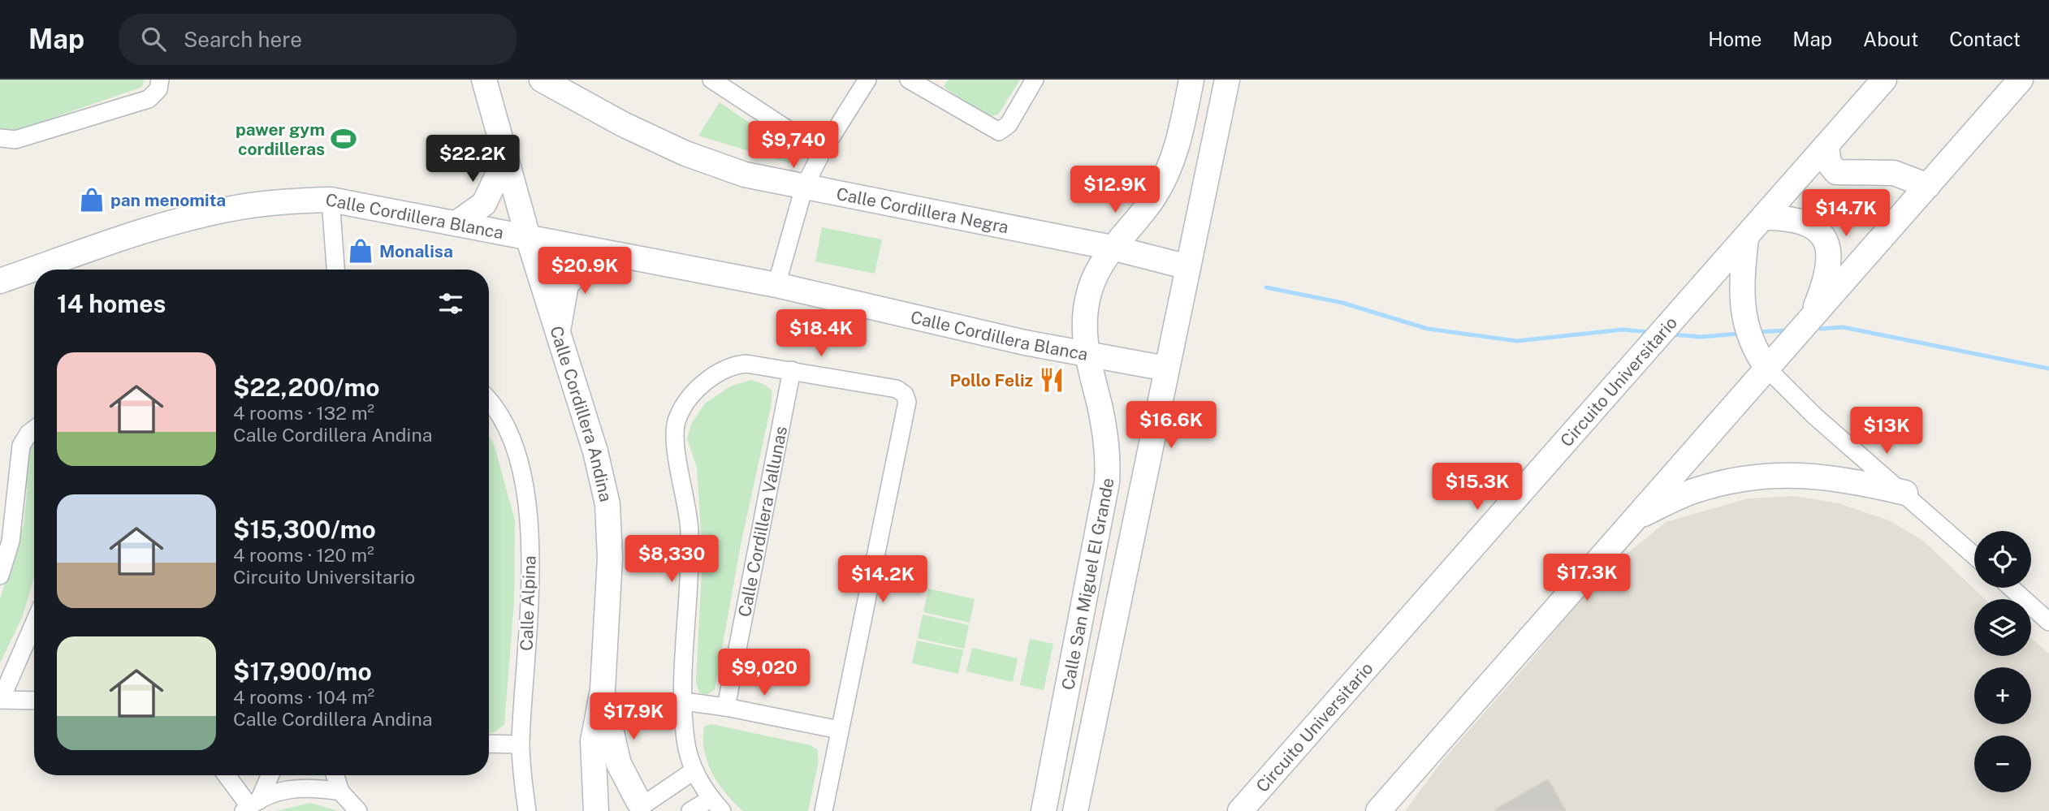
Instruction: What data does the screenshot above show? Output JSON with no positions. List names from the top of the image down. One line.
{"streets":{"street":["Calle Cordillera Negra","Calle Cordillera Blanca","Circuito Universitario","Calle Cordillera Andina","Calle Cordillera Vallunas","Calle San Miguel El Grande","Calle Alpina"]},"crossings":[["Calle Cordillera Negra","Calle San Miguel El Grande"],["Calle Cordillera Blanca","Calle Cordillera Andina"],["Calle Cordillera Blanca","Calle San Miguel El Grande"]],"places":{"sports":["pawer gym cordilleras"],"shop":["pan menomita","Monalisa"],"restaurant":["Pollo Feliz"]},"page":{"header":"Map","search":"Search here","nav":["Home","Map","About","Contact"],"price":["$9,740","$22.2K","$12.9K","$14.7K","$20.9K","$18.4K","$16.6K","$13K","$15.3K","$8,330","$17.3K","$14.2K","$9,020","$17.9K"],"heading":"14 homes","list":[{"name":"$22,200/mo","note":"4 rooms · 132 m² · Calle Cordillera Andina"},{"name":"$15,300/mo","note":"4 rooms · 120 m² · Circuito Universitario"},{"name":"$17,900/mo","note":"4 rooms · 104 m² · Calle Cordillera Andina"}],"map_buttons":["+","−"]}}
